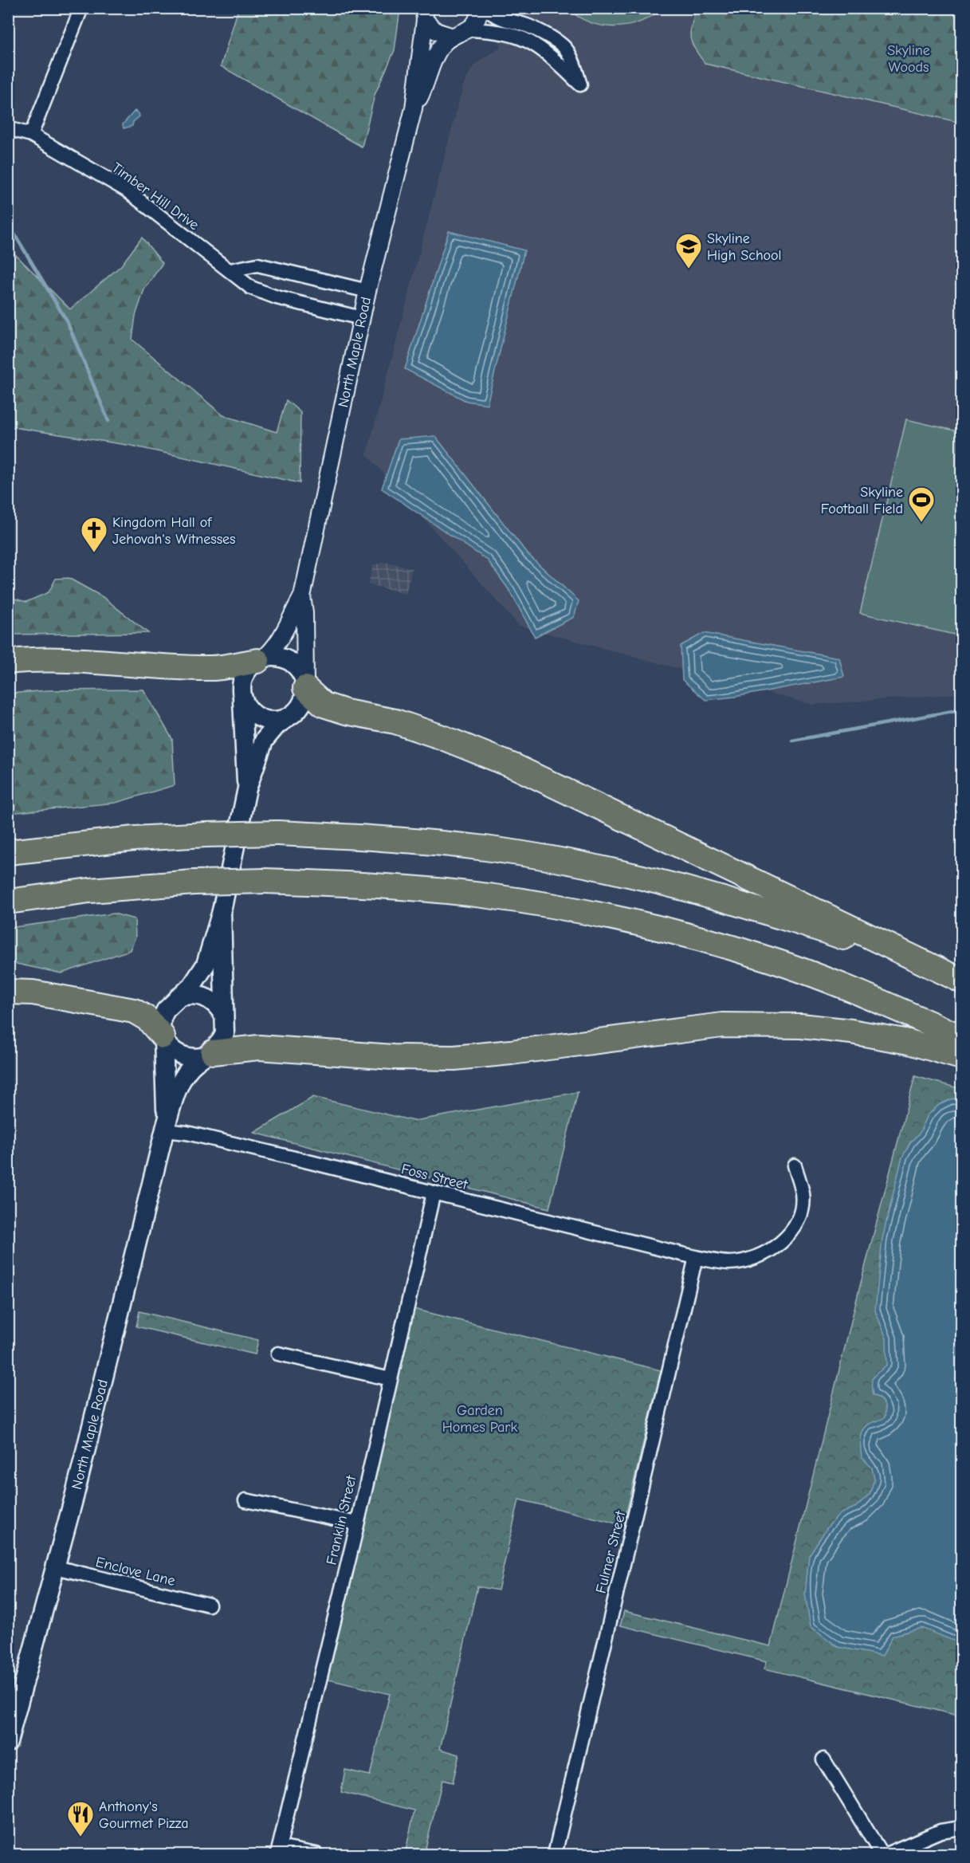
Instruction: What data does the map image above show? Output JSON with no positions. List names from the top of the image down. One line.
{"streets":{"main road":["North Maple Road"],"street":["Timber Hill Drive","Foss Street","Franklin Street","Fulmer Street","Enclave Lane"]},"crossings":[["Timber Hill Drive","North Maple Road"],["North Maple Road","Foss Street"],["North Maple Road","Enclave Lane"],["Foss Street","Franklin Street"],["Foss Street","Fulmer Street"]],"parks":["Skyline Woods","Garden Homes Park"],"places":{"school or university":["Skyline High School"],"sports":["Skyline Football Field"],"church":["Kingdom Hall of Jehovah's Witnesses"],"restaurant":["Anthony's Gourmet Pizza"]}}
